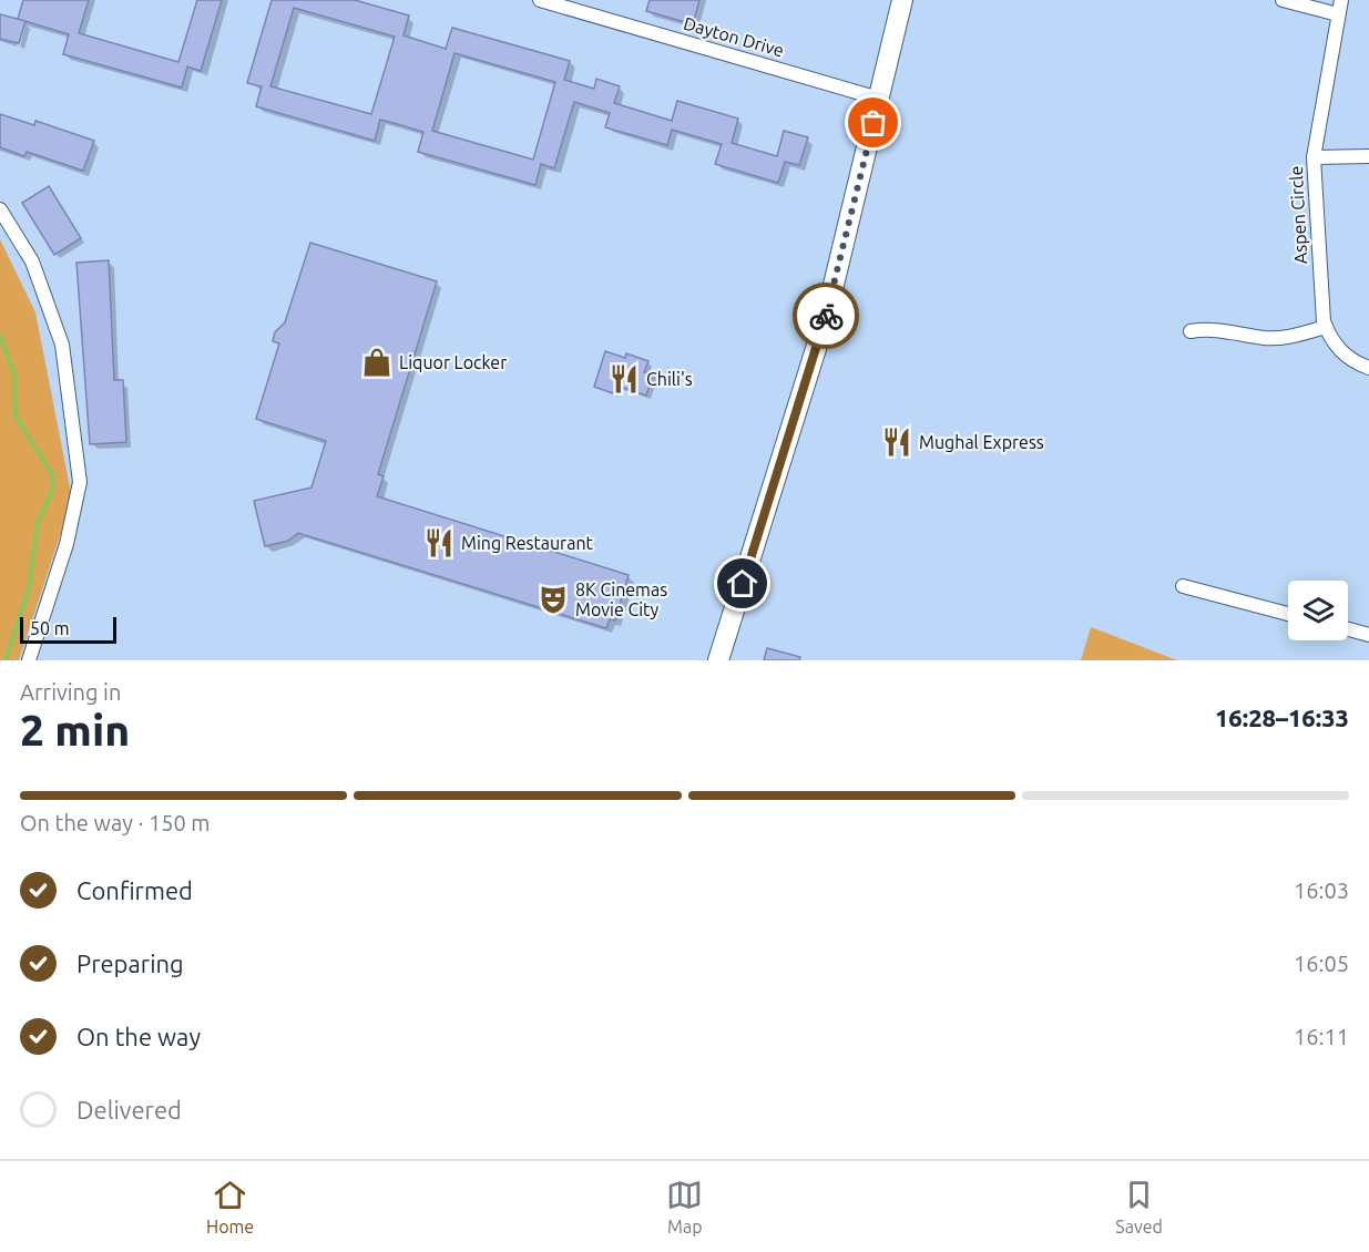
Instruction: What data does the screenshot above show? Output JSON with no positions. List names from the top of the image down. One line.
{"streets":{"street":["Dayton Drive","Aspen Circle"]},"places":{"shop":["Liquor Locker"],"restaurant":["Chili's","Mughal Express","Ming Restaurant"],"theatre":["8K Cinemas Movie City"]},"scale_bar":"50 m","page":{"scale":"50 m","heading":["2 min","Arriving in","16:28–16:33"],"bar":"On the way · 150 m","list":[["Confirmed","16:03"],["Preparing","16:05"],["On the way","16:11"],"Delivered"],"tabs":["Home","Map","Saved"]}}
